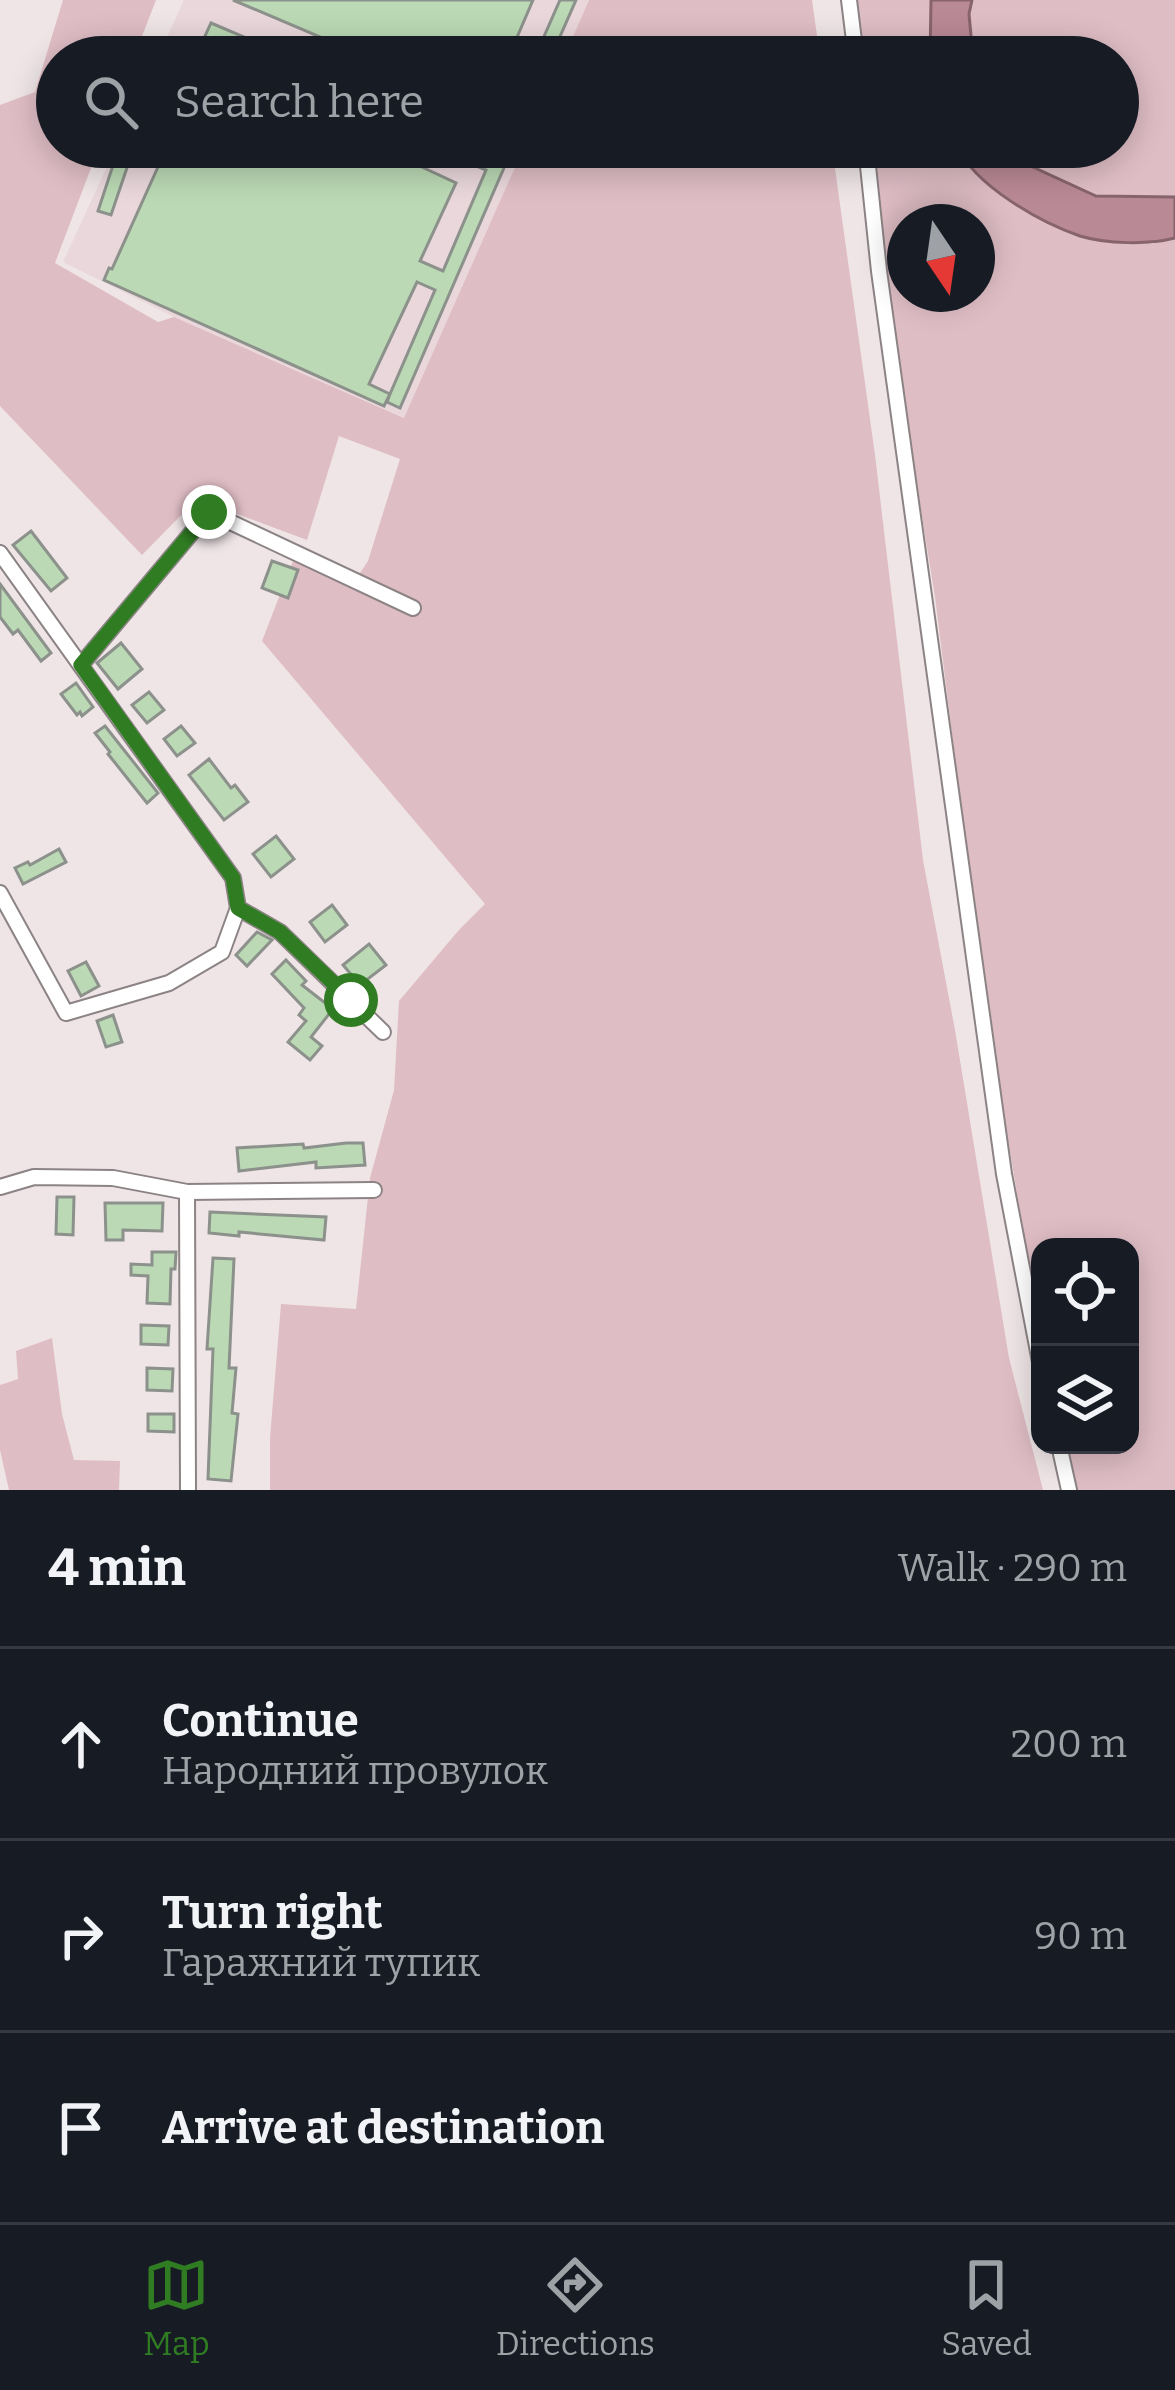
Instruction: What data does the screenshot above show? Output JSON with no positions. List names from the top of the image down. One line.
{"north":"bottom","page":{"search":"Search here","heading":["4 min","Walk · 290 m"],"list":[["Continue","Народний провулок","200 m"],["Turn right","Гаражний тупик","90 m"],"Arrive at destination"],"nav":["Map","Directions","Saved"]}}
